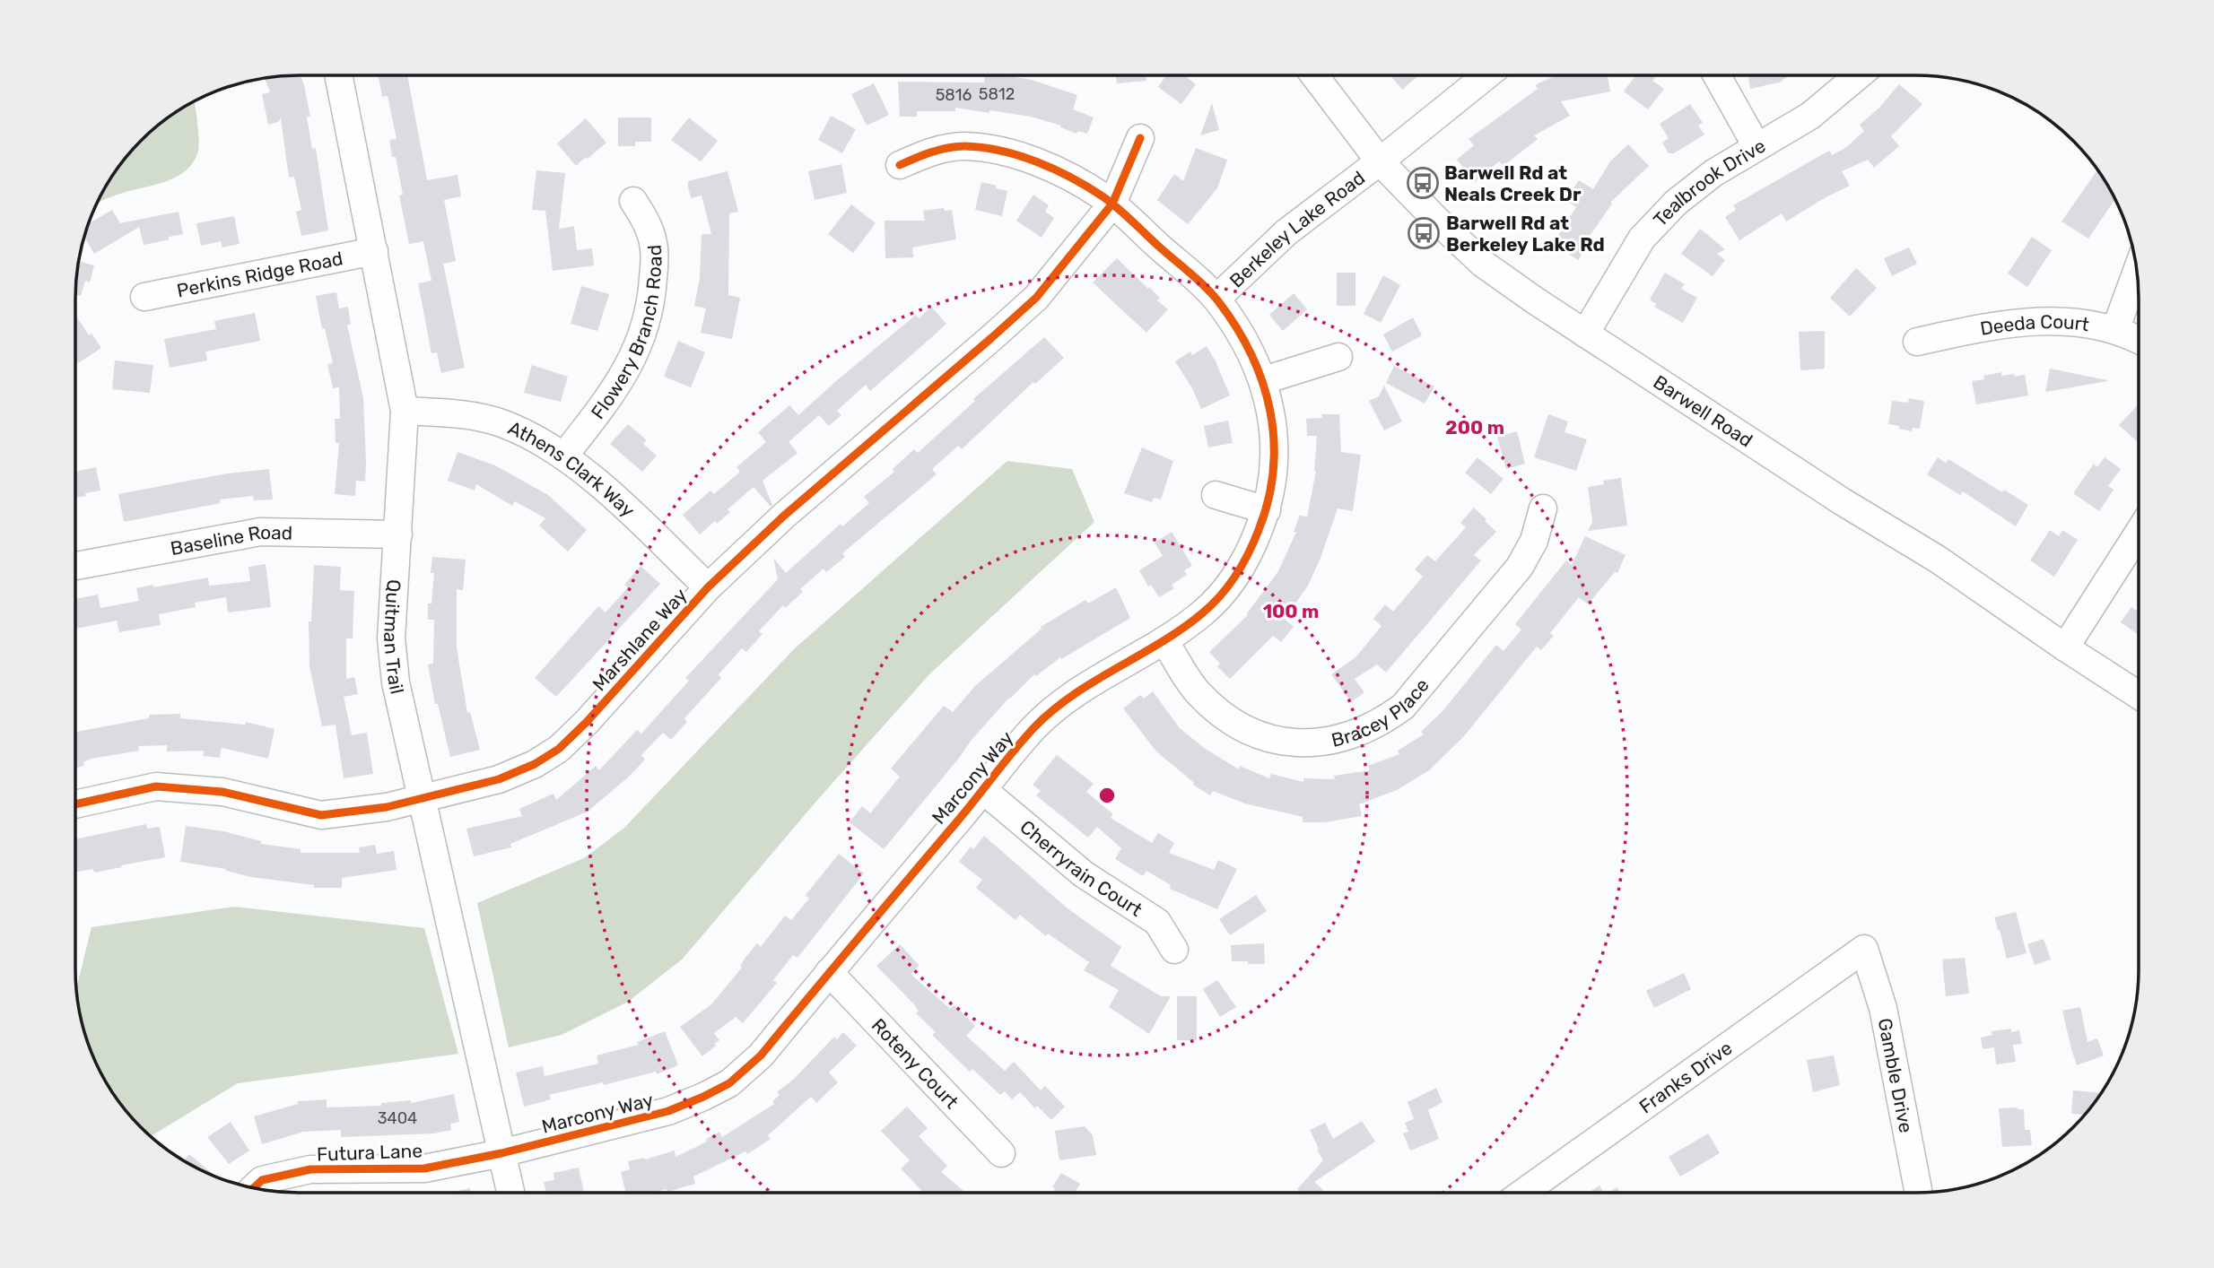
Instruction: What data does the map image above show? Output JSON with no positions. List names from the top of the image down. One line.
{"streets":{"street":["Tealbrook Drive","Berkeley Lake Road","Perkins Ridge Road","Deeda Court","Flowery Branch Road","Barwell Road","Athens Clark Way","Baseline Road","Quitman Trail","Marshlane Way","Bracey Place","Marcony Way","Cherryrain Court","Roteny Court","Gamble Drive","Franks Drive","Futura Lane"]},"crossings":[["Tealbrook Drive","Barwell Road"],["Berkeley Lake Road","Barwell Road"],["Berkeley Lake Road","Marcony Way"],["Perkins Ridge Road","Quitman Trail"],["Flowery Branch Road","Athens Clark Way"],["Athens Clark Way","Quitman Trail"],["Athens Clark Way","Marshlane Way"],["Baseline Road","Quitman Trail"],["Quitman Trail","Marshlane Way"],["Quitman Trail","Marcony Way"],["Quitman Trail","Futura Lane"],["Marshlane Way","Marcony Way"],["Bracey Place","Marcony Way"],["Marcony Way","Cherryrain Court"],["Marcony Way","Roteny Court"],["Marcony Way","Futura Lane"],["Gamble Drive","Franks Drive"]],"places":{"bus stop":["Barwell Rd at Neals Creek Dr","Barwell Rd at Berkeley Lake Rd"]},"house_numbers":["5812","5816","3404"],"rings":["200 m","100 m"]}
